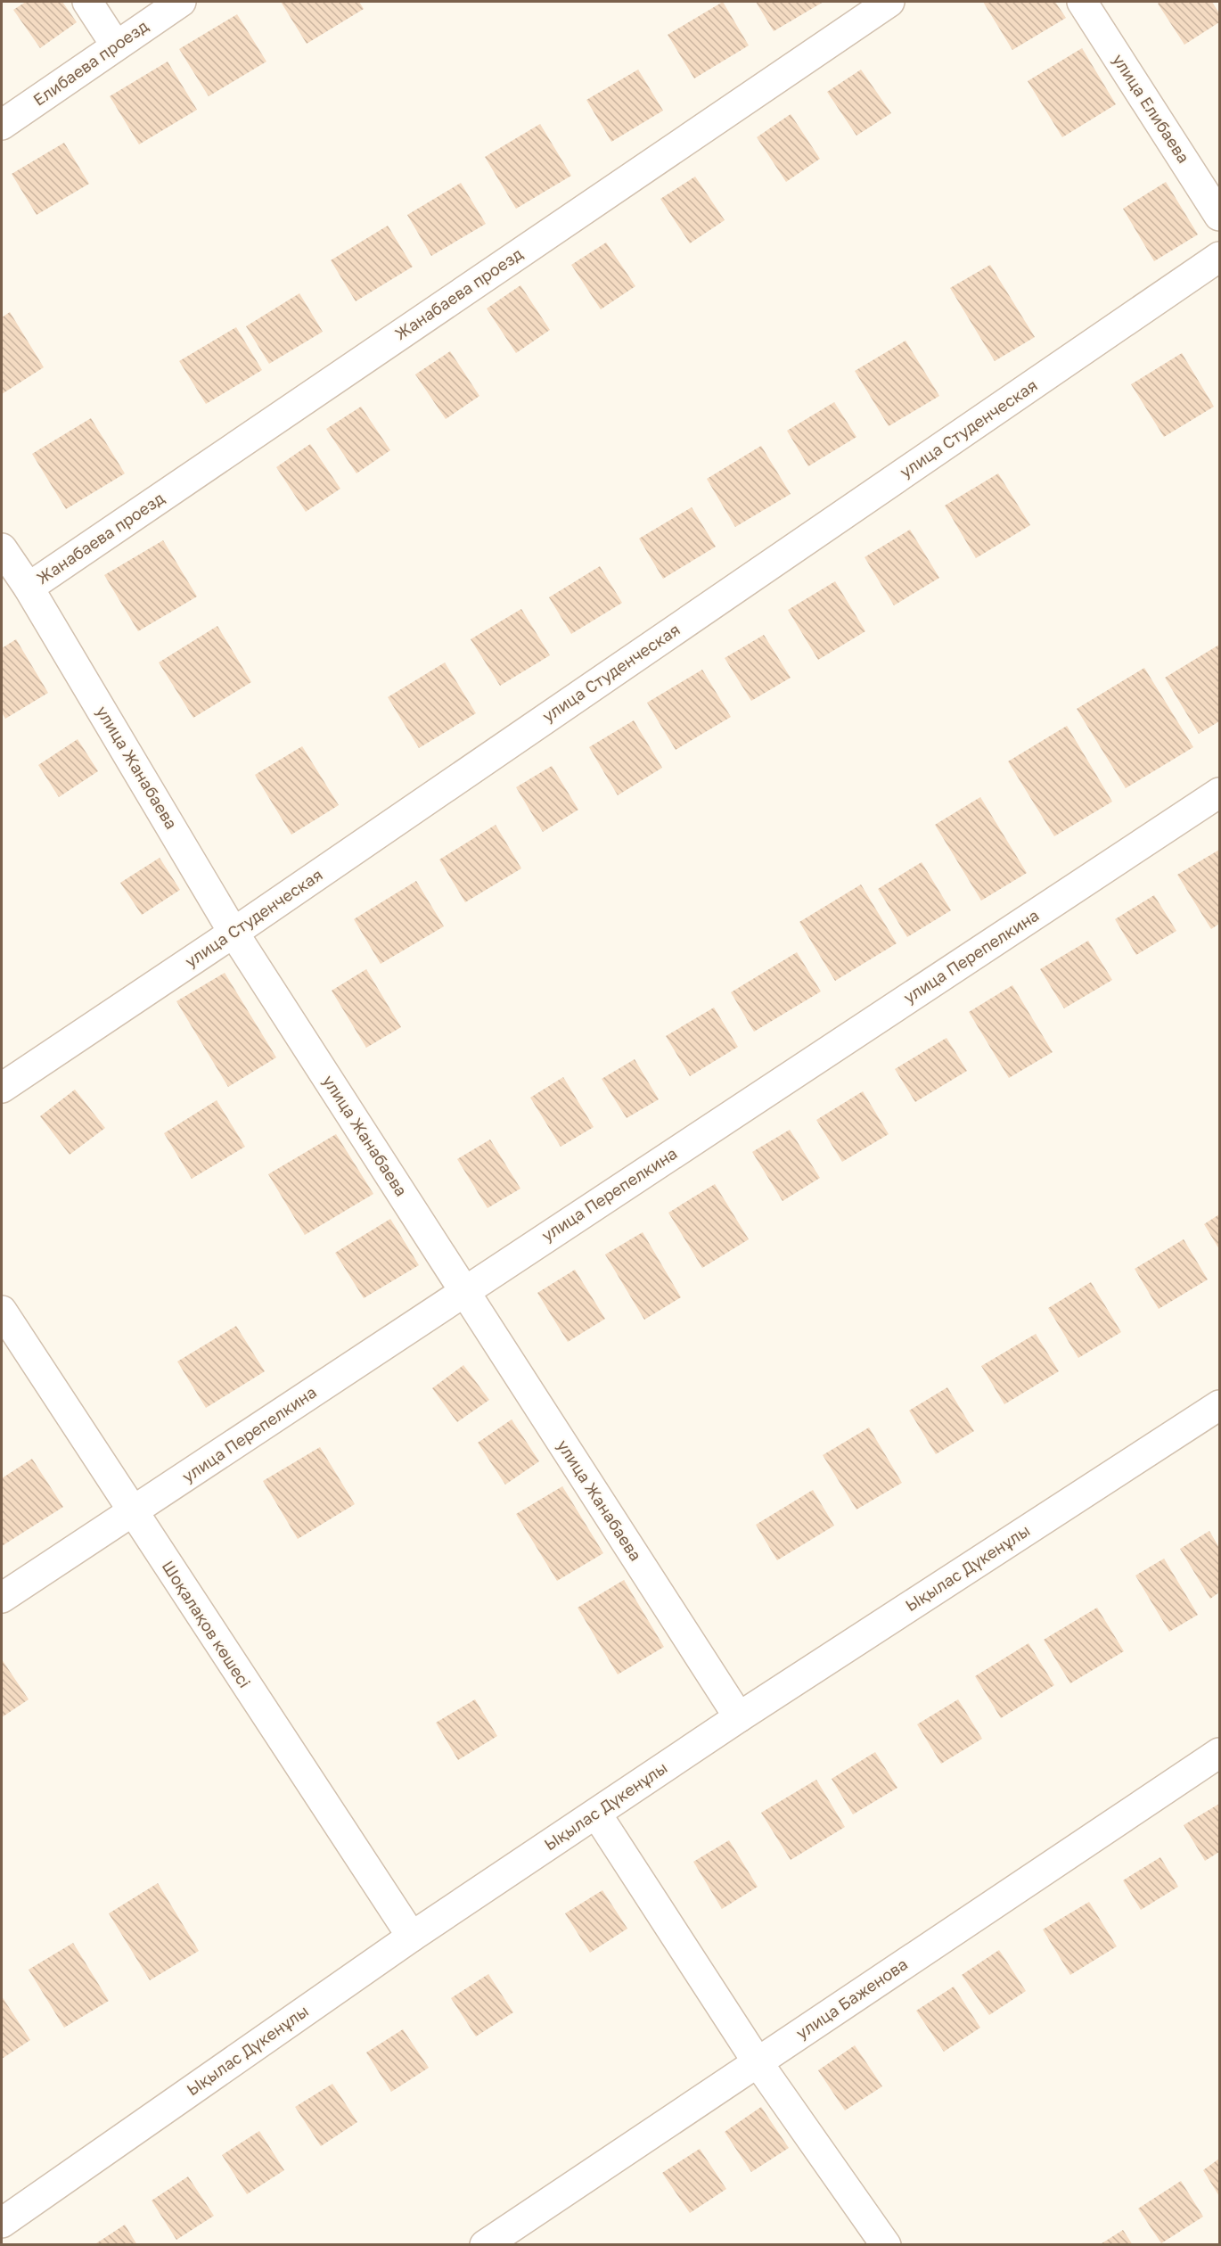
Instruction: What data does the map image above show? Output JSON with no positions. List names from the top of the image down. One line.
{"streets":{"street":["Елибаева проезд","улица Елибаева","Жанабаева проезд","улица Студенческая","улица Жанабаева","улица Перепелкина","Ықылас Дүкенұлы","Шоқалақов көшесі","улица Баженова"]},"crossings":[["Жанабаева проезд","улица Жанабаева"],["улица Студенческая","улица Жанабаева"],["улица Жанабаева","улица Перепелкина"],["улица Жанабаева","Ықылас Дүкенұлы"],["улица Перепелкина","Шоқалақов көшесі"],["Ықылас Дүкенұлы","Шоқалақов көшесі"]]}
